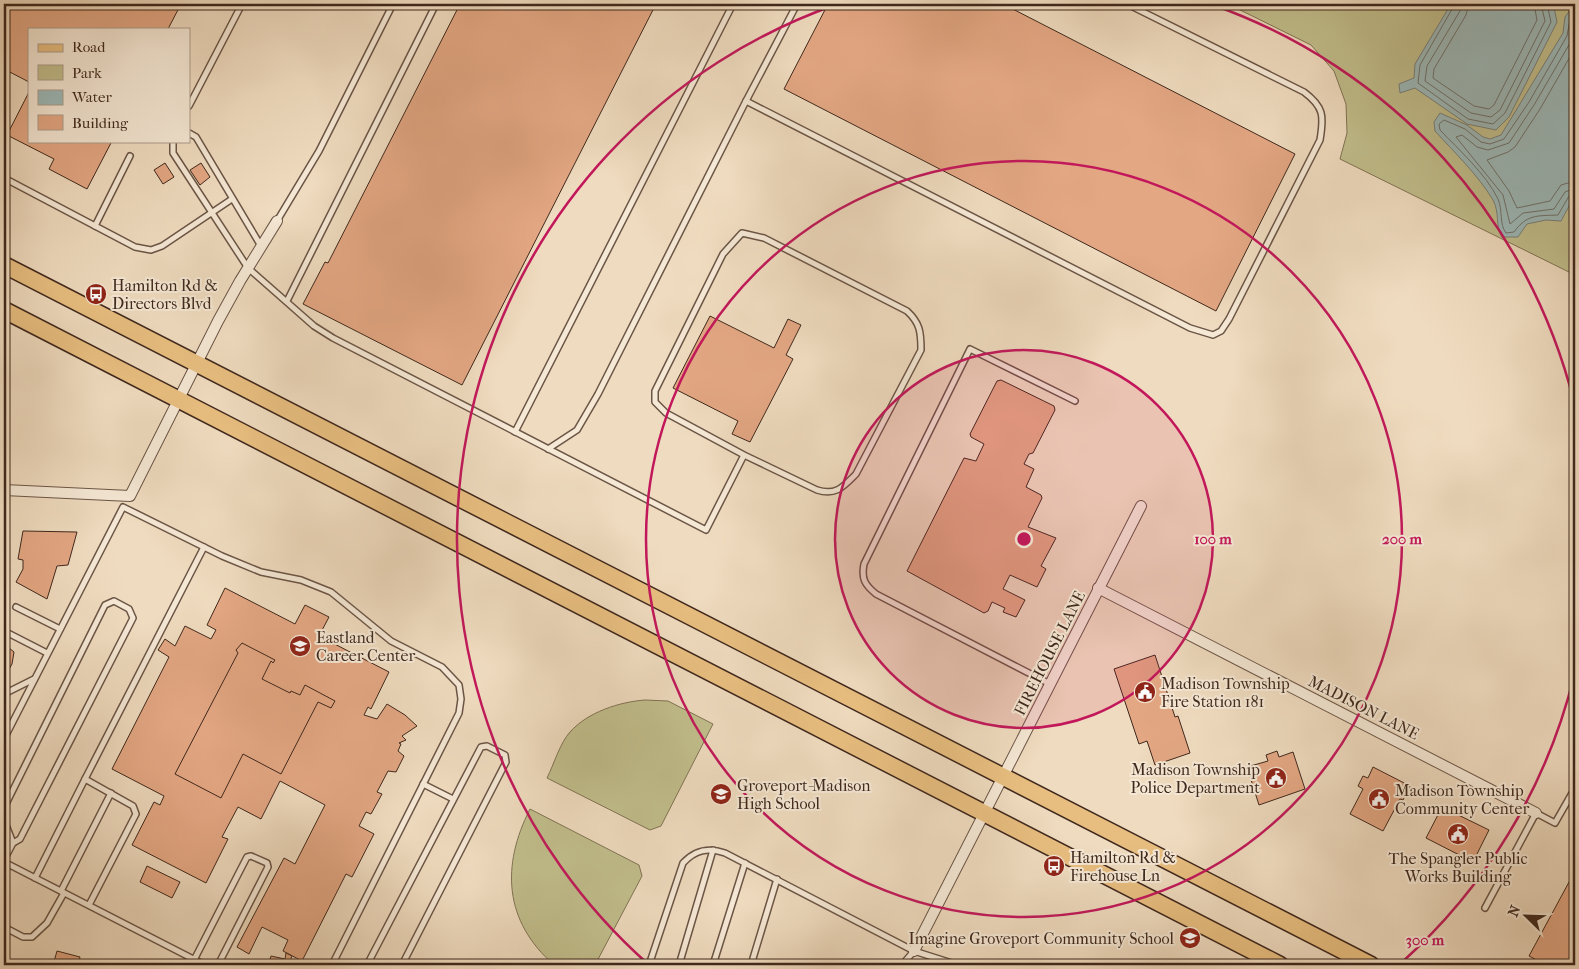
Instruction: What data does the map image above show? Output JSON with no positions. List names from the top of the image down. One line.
{"streets":{"street":["FIREHOUSE LANE","MADISON LANE"]},"crossings":[["FIREHOUSE LANE","MADISON LANE"]],"places":{"bus stop":["Hamilton Rd & Directors Blvd","Hamilton Rd & Firehouse Ln"],"school or university":["Eastland Career Center","Groveport-Madison High School","Imagine Groveport Community School"],"public building":["Madison Township Fire Station 181","Madison Township Police Department","Madison Township Community Center","The Spangler Public Works Building"]},"legend":["Road","Park","Water","Building"],"north":"top left","rings":["100 m","200 m","300 m"]}
